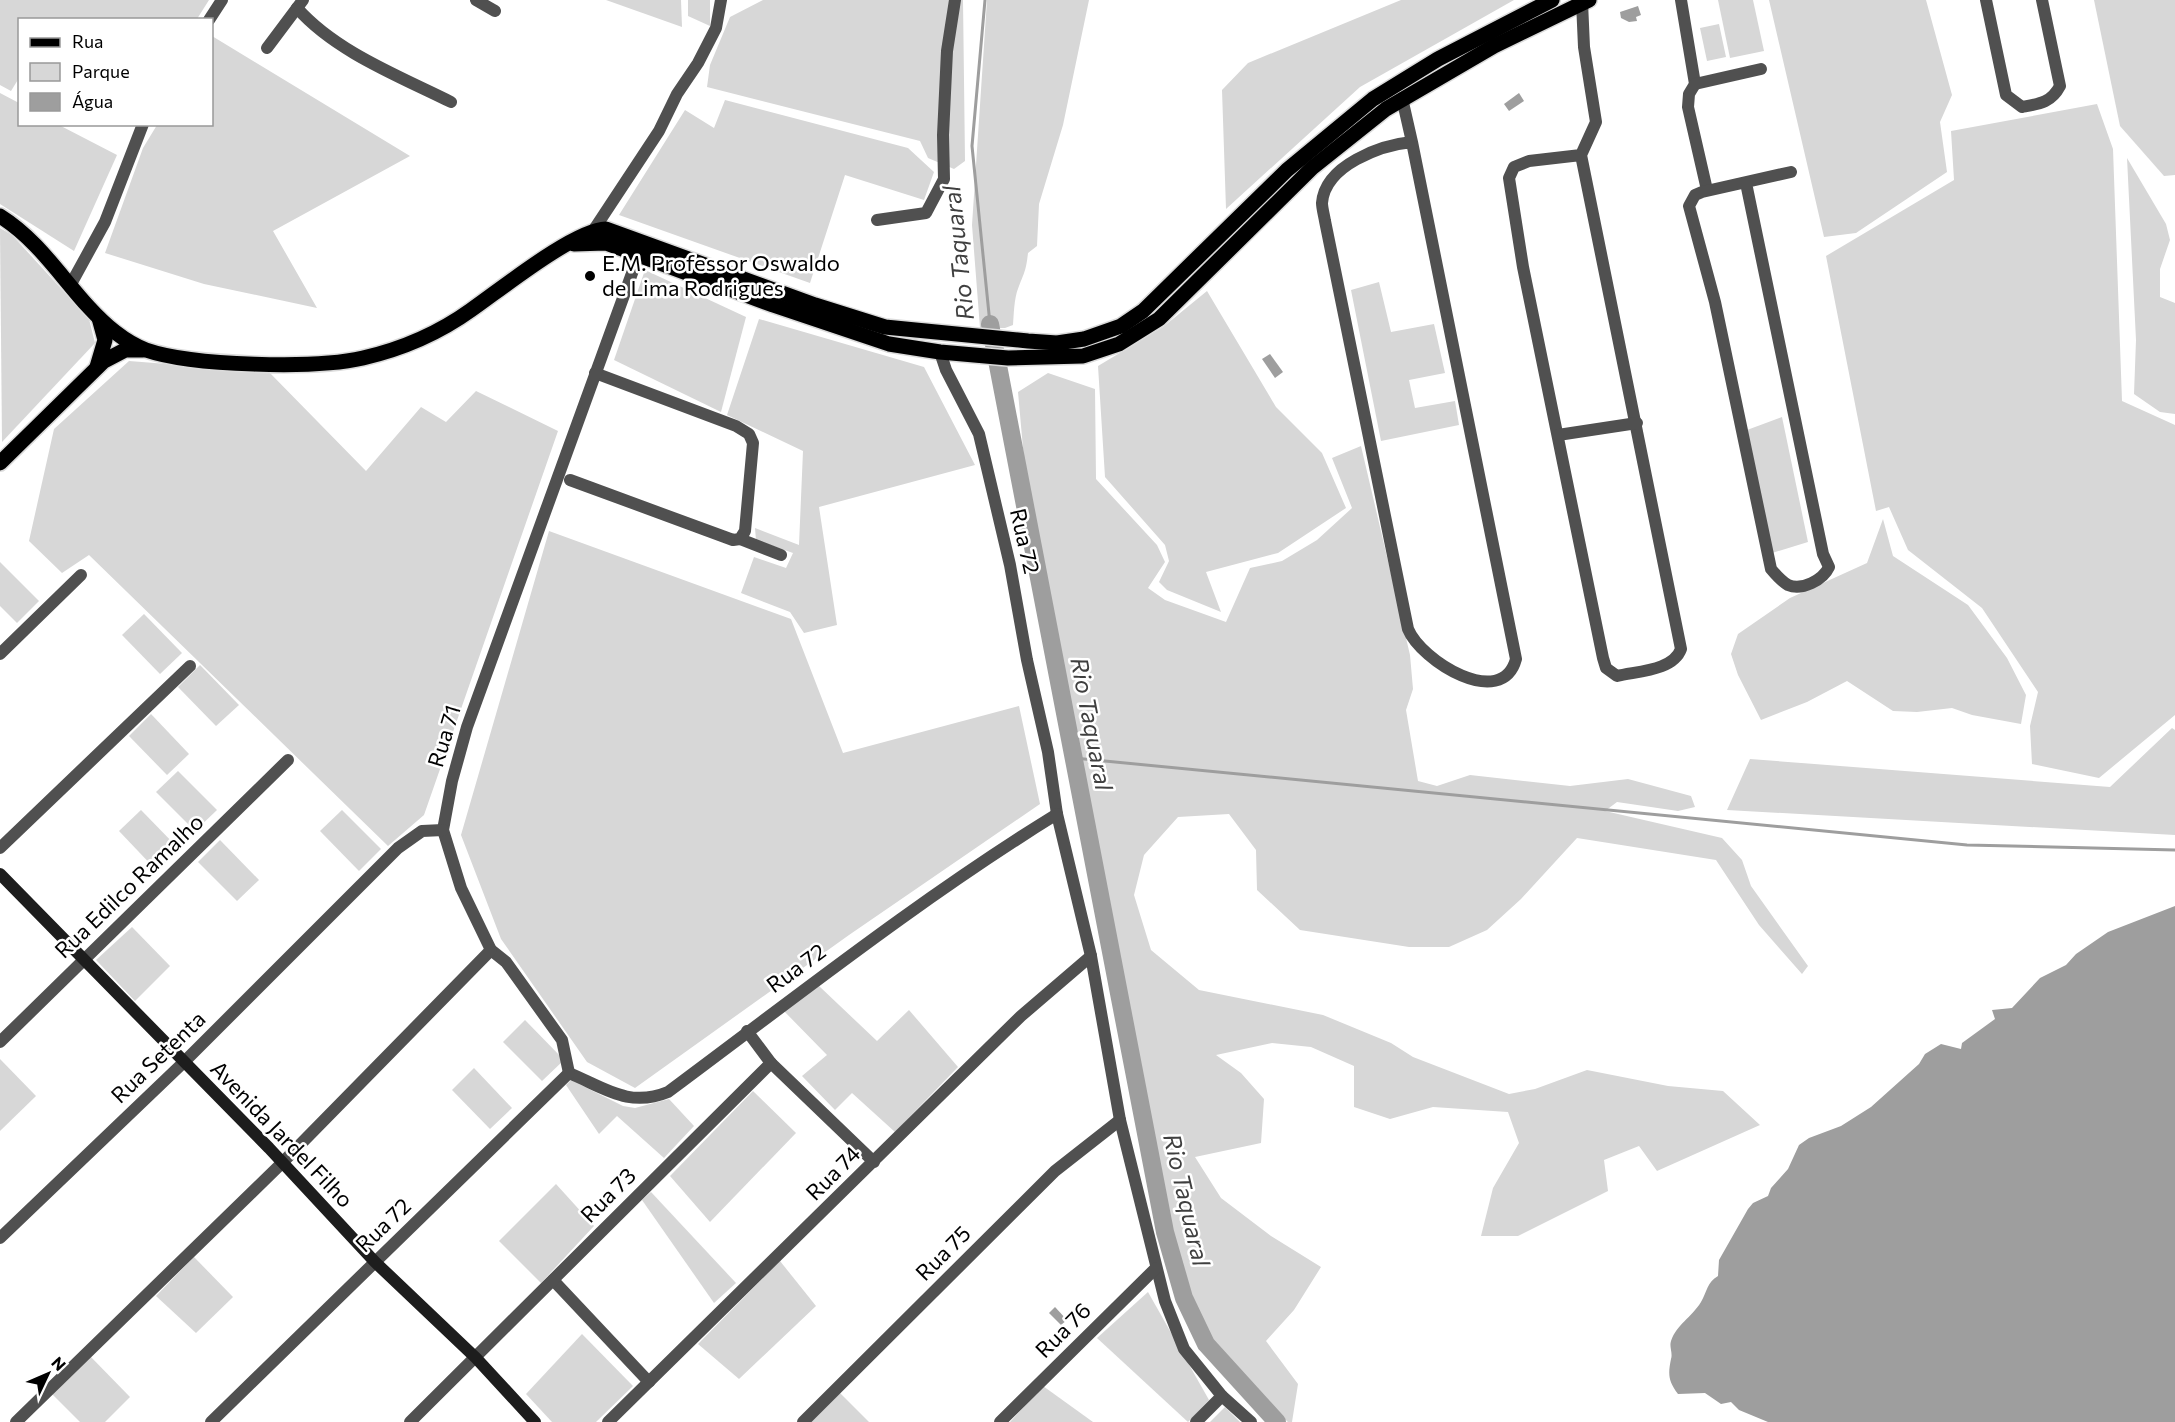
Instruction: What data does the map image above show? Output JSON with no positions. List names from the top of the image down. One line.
{"streets":{"main road":["Avenida Jardel Filho"],"street":["Rua 72","Rua 71","Rua Edilco Ramalho","Rua Setenta","Rua 74","Rua 73","Rua 75","Rua 76"]},"crossings":[["Rua 72","Rua 71"],["Rua 72","Avenida Jardel Filho"],["Rua 71","Rua Setenta"],["Rua Edilco Ramalho","Avenida Jardel Filho"],["Rua Setenta","Avenida Jardel Filho"],["Avenida Jardel Filho","Rua 73"]],"water":["Rio Taquaral"],"places":["E.M. Professor Oswaldo de Lima Rodrigues"],"legend":["Rua","Parque","Água"],"north":"top right"}
